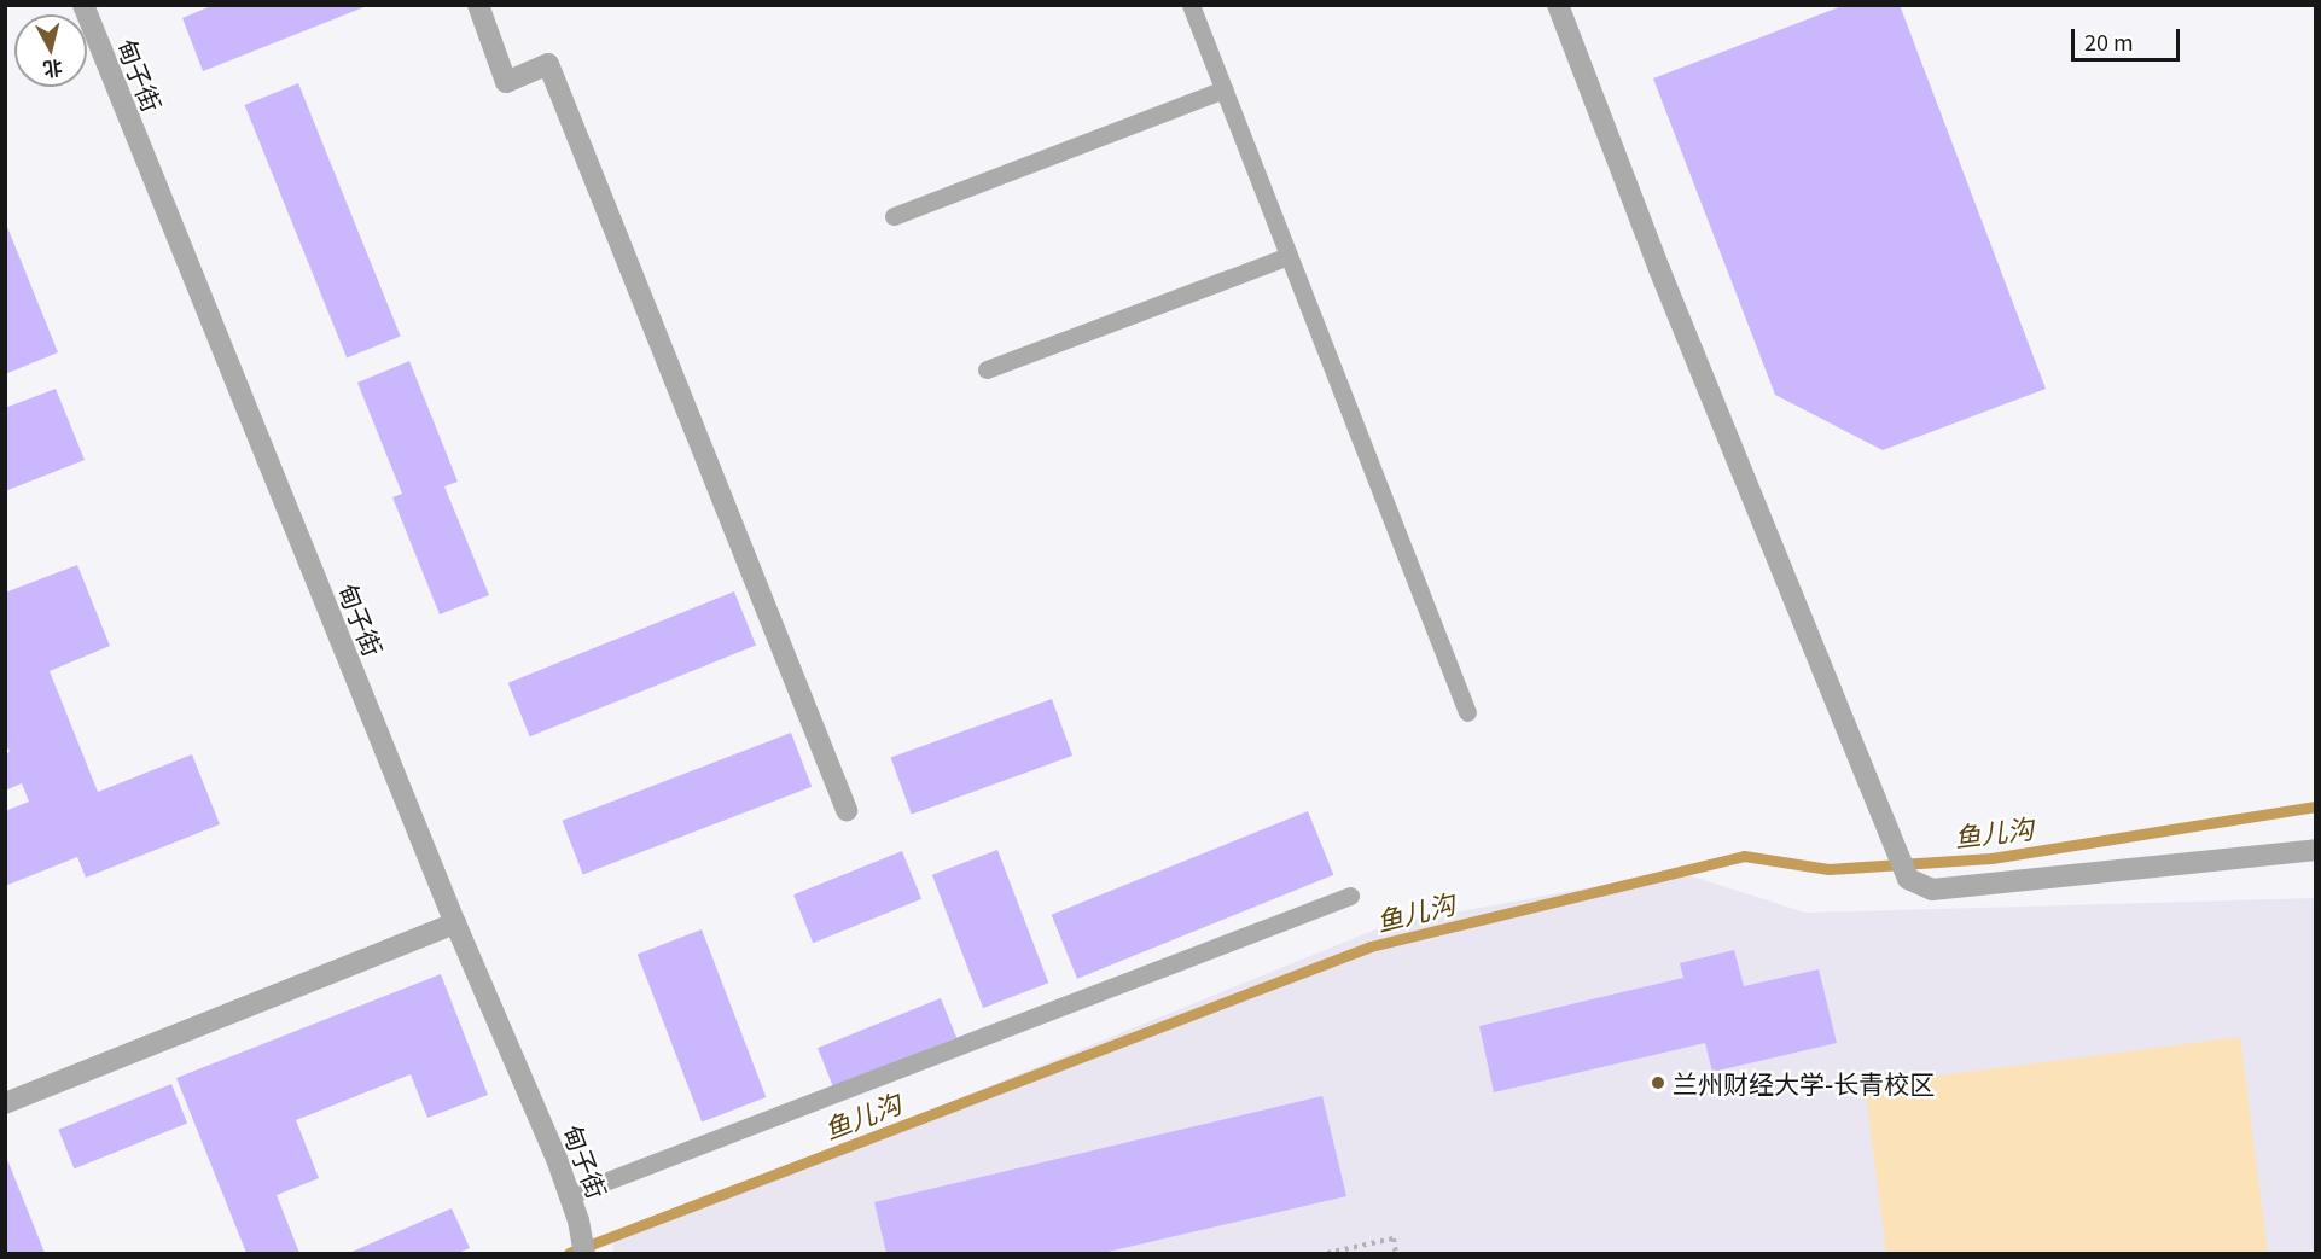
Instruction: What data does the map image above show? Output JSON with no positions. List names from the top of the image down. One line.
{"streets":{"street":["甸子街"]},"water":["鱼儿沟"],"places":["兰州财经大学-长青校区"],"scale_bar":"20 m","north":"bottom"}
